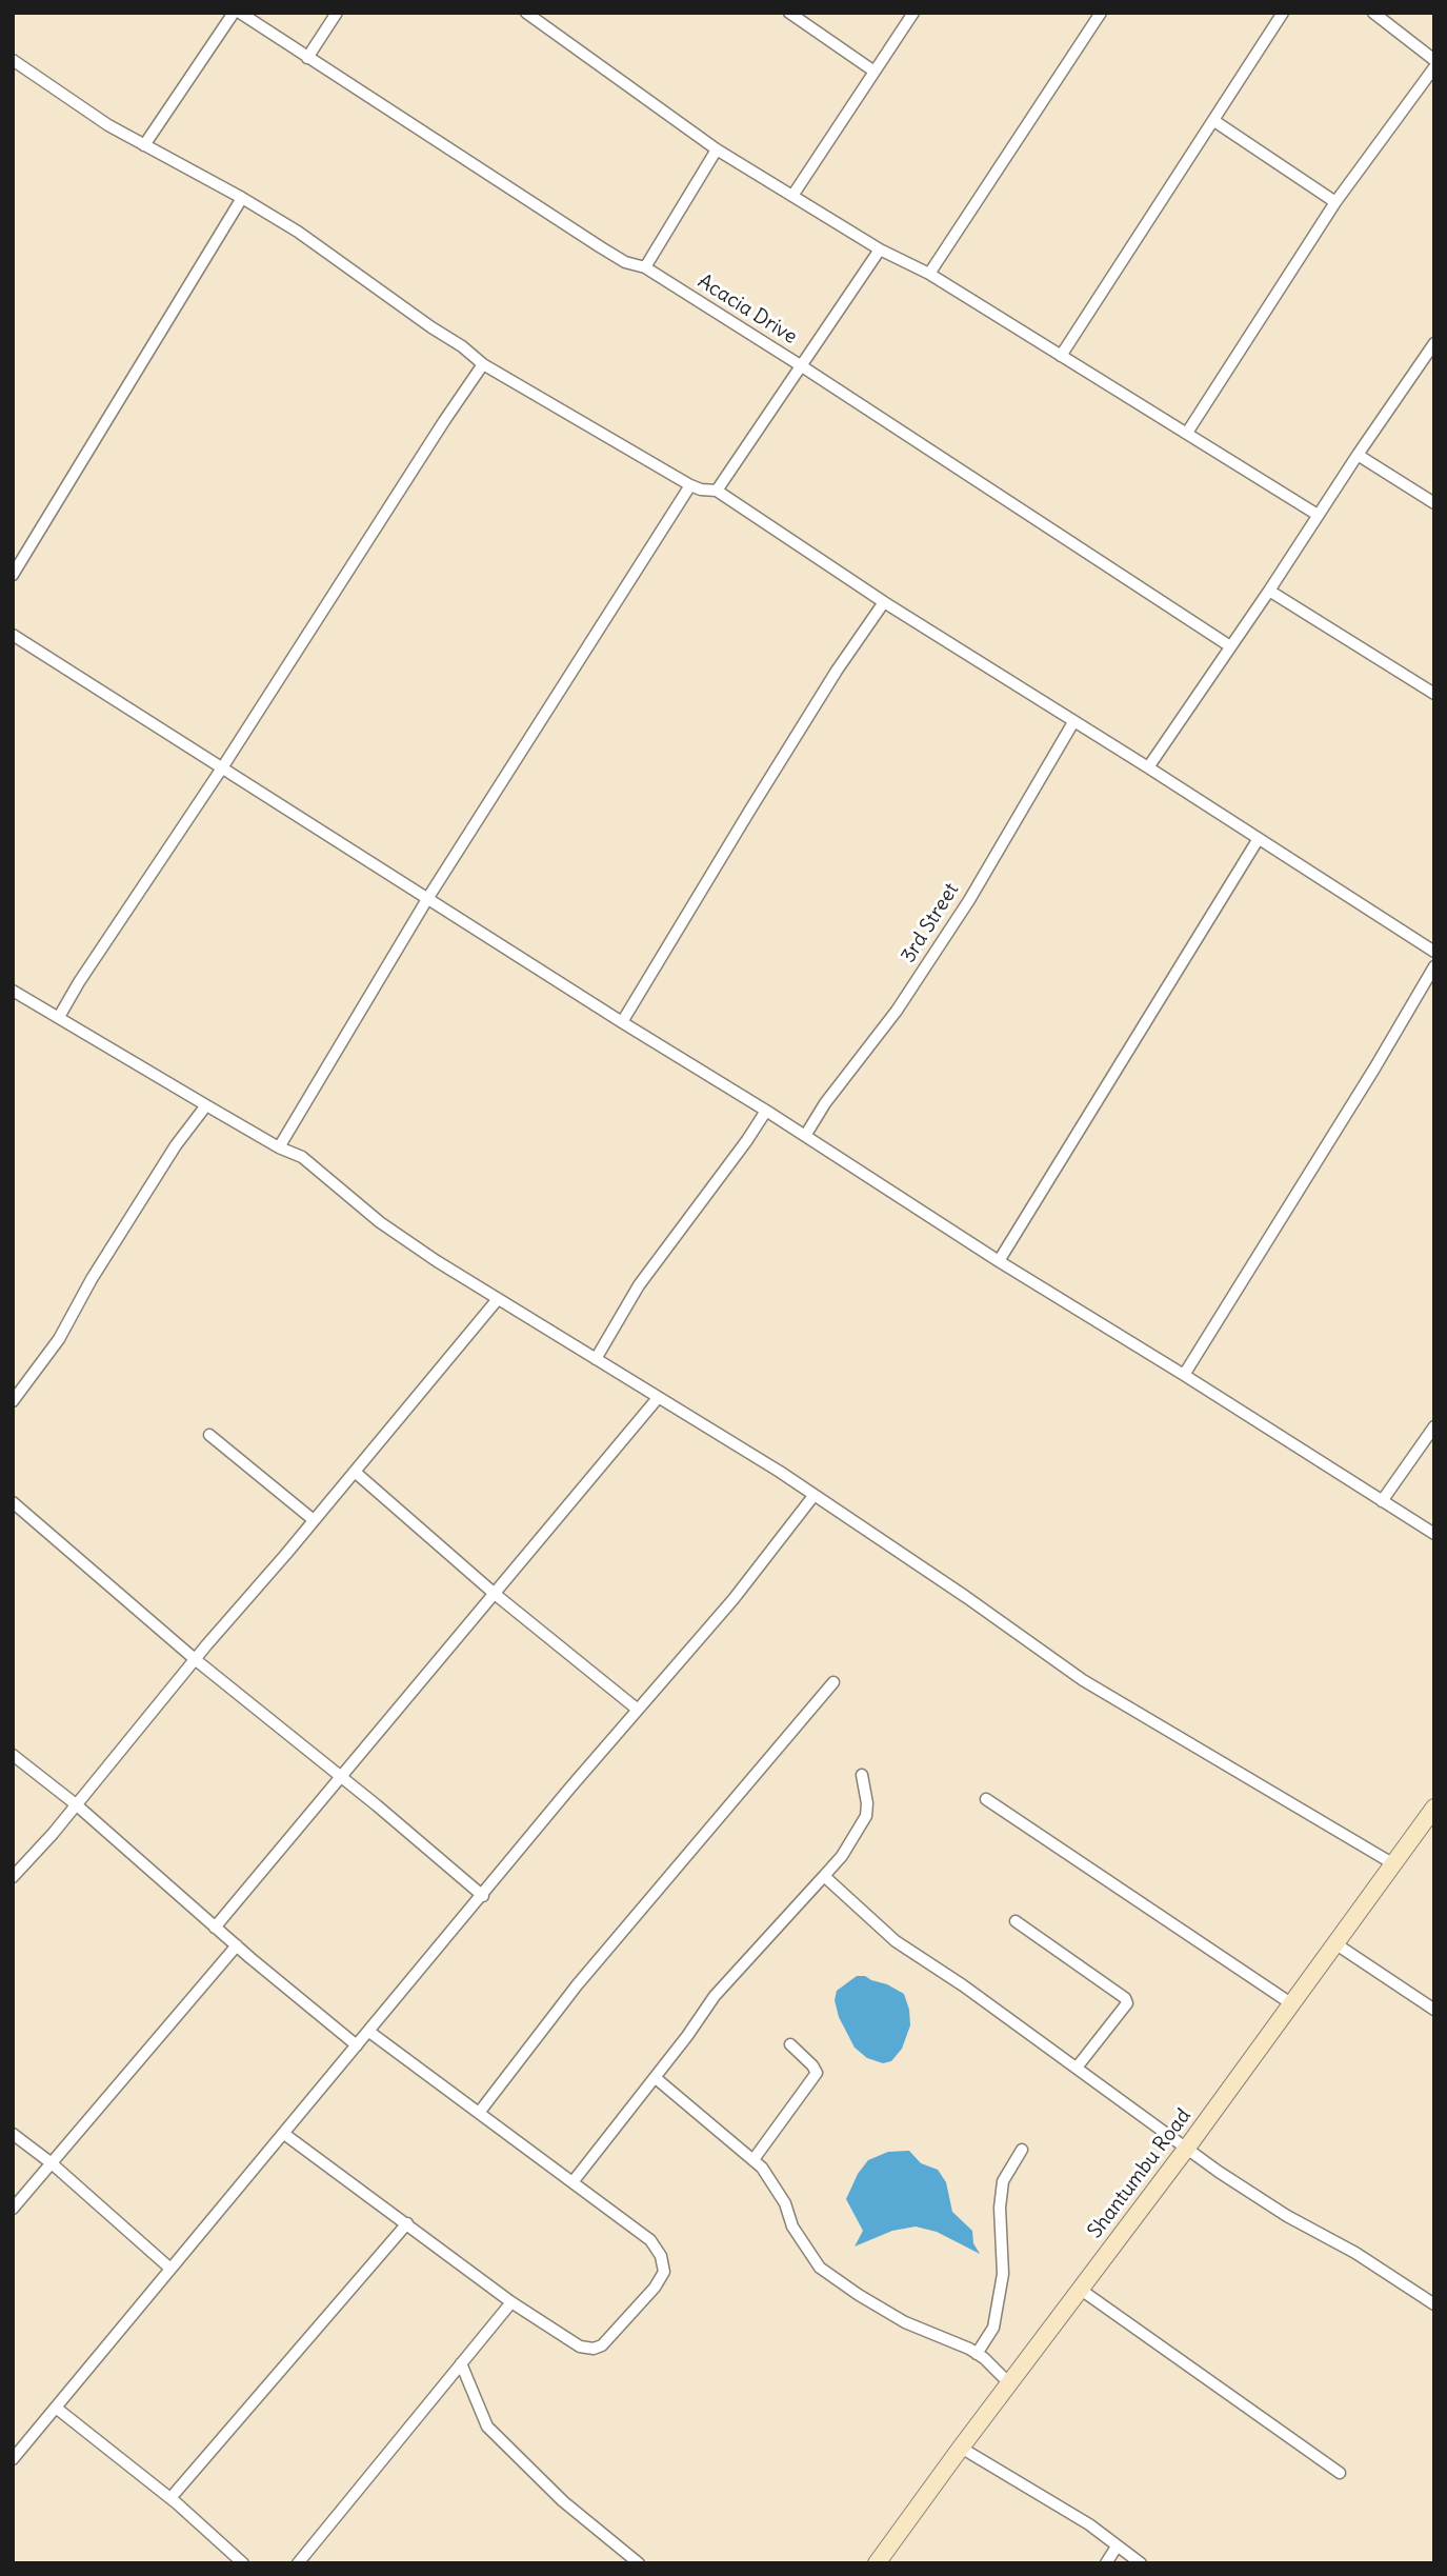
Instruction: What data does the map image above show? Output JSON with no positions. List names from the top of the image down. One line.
{"streets":{"street":["Acacia Drive","3rd Street","Shantumbu Road"]}}
